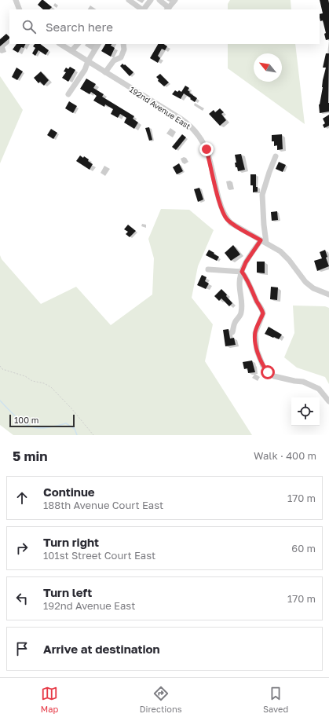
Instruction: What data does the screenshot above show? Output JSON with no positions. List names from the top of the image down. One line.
{"streets":{"street":["192nd Avenue East"]},"scale_bar":"100 m","north":"top left","page":{"search":"Search here","scale":"100 m","heading":["5 min","Walk · 400 m"],"list":[["Continue","188th Avenue Court East","170 m"],["Turn right","101st Street Court East","60 m"],["Turn left","192nd Avenue East","170 m"],"Arrive at destination"],"nav":["Map","Directions","Saved"]}}
